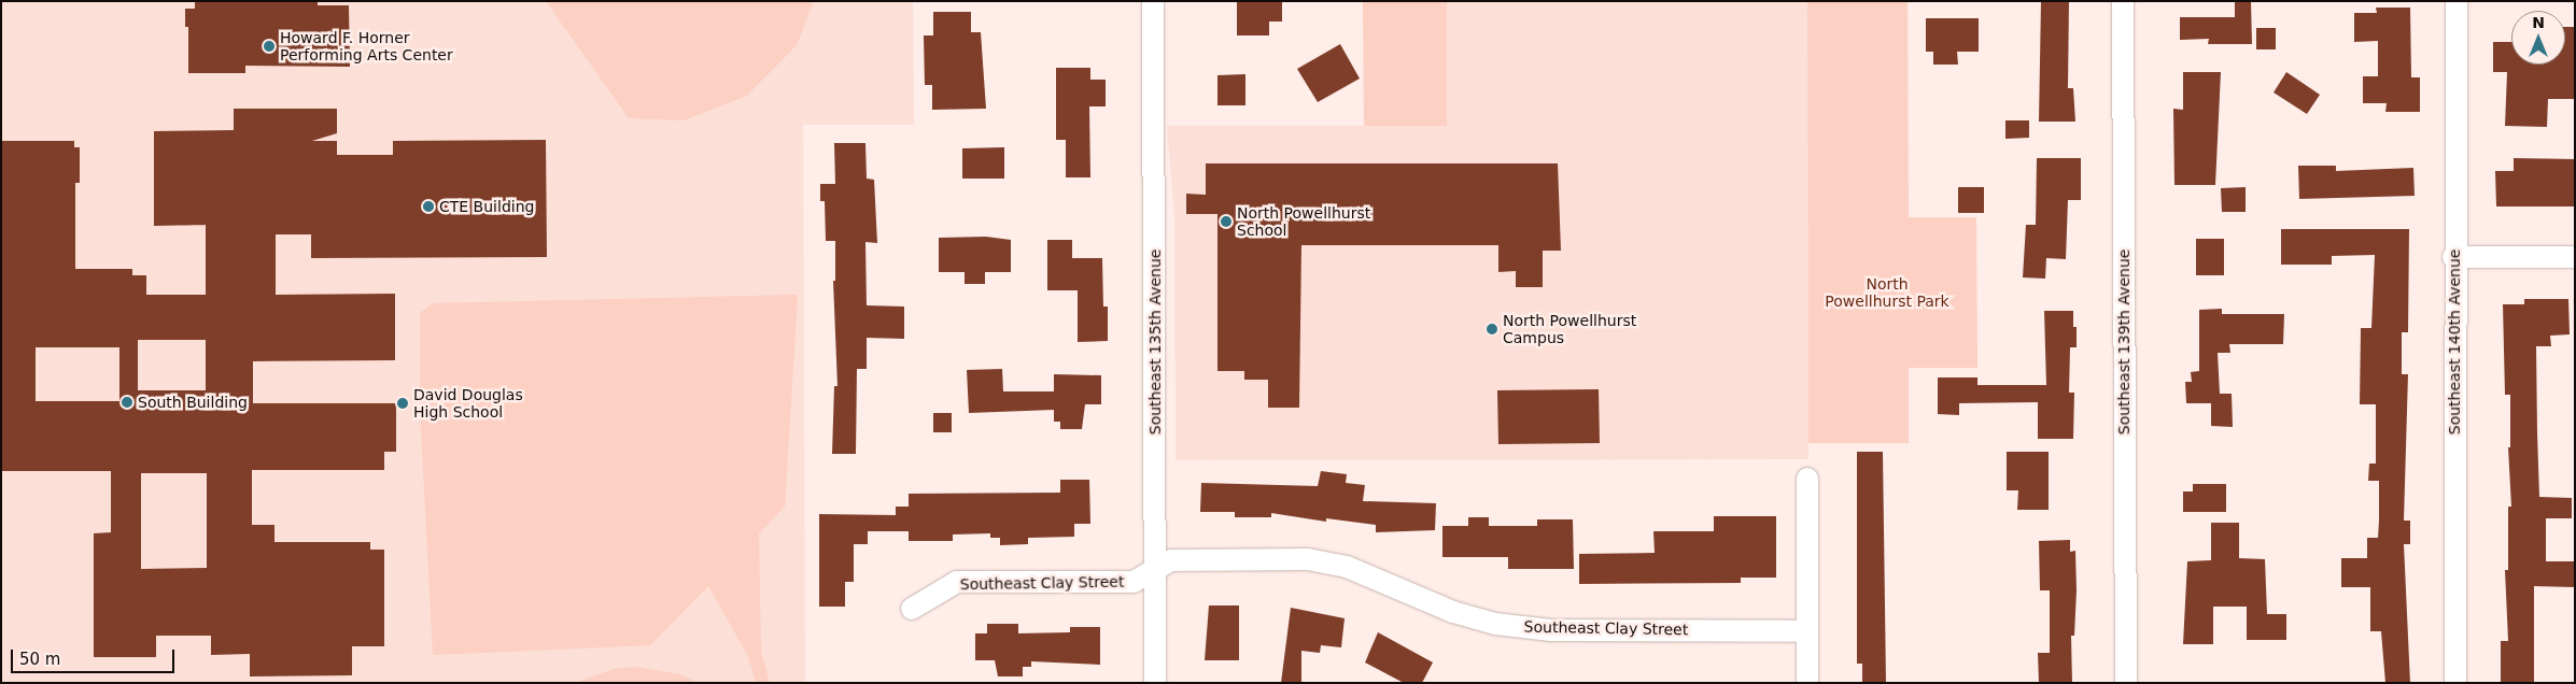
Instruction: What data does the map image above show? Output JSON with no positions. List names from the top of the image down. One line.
{"streets":{"street":["Southeast 135th Avenue","Southeast 139th Avenue","Southeast 140th Avenue","Southeast Clay Street"]},"crossings":[["Southeast 135th Avenue","Southeast Clay Street"]],"parks":["North Powellhurst Park"],"places":["Howard F. Horner Performing Arts Center","CTE Building","North Powellhurst School","North Powellhurst Campus","South Building","David Douglas High School"],"scale_bar":"50 m","north":"top"}
